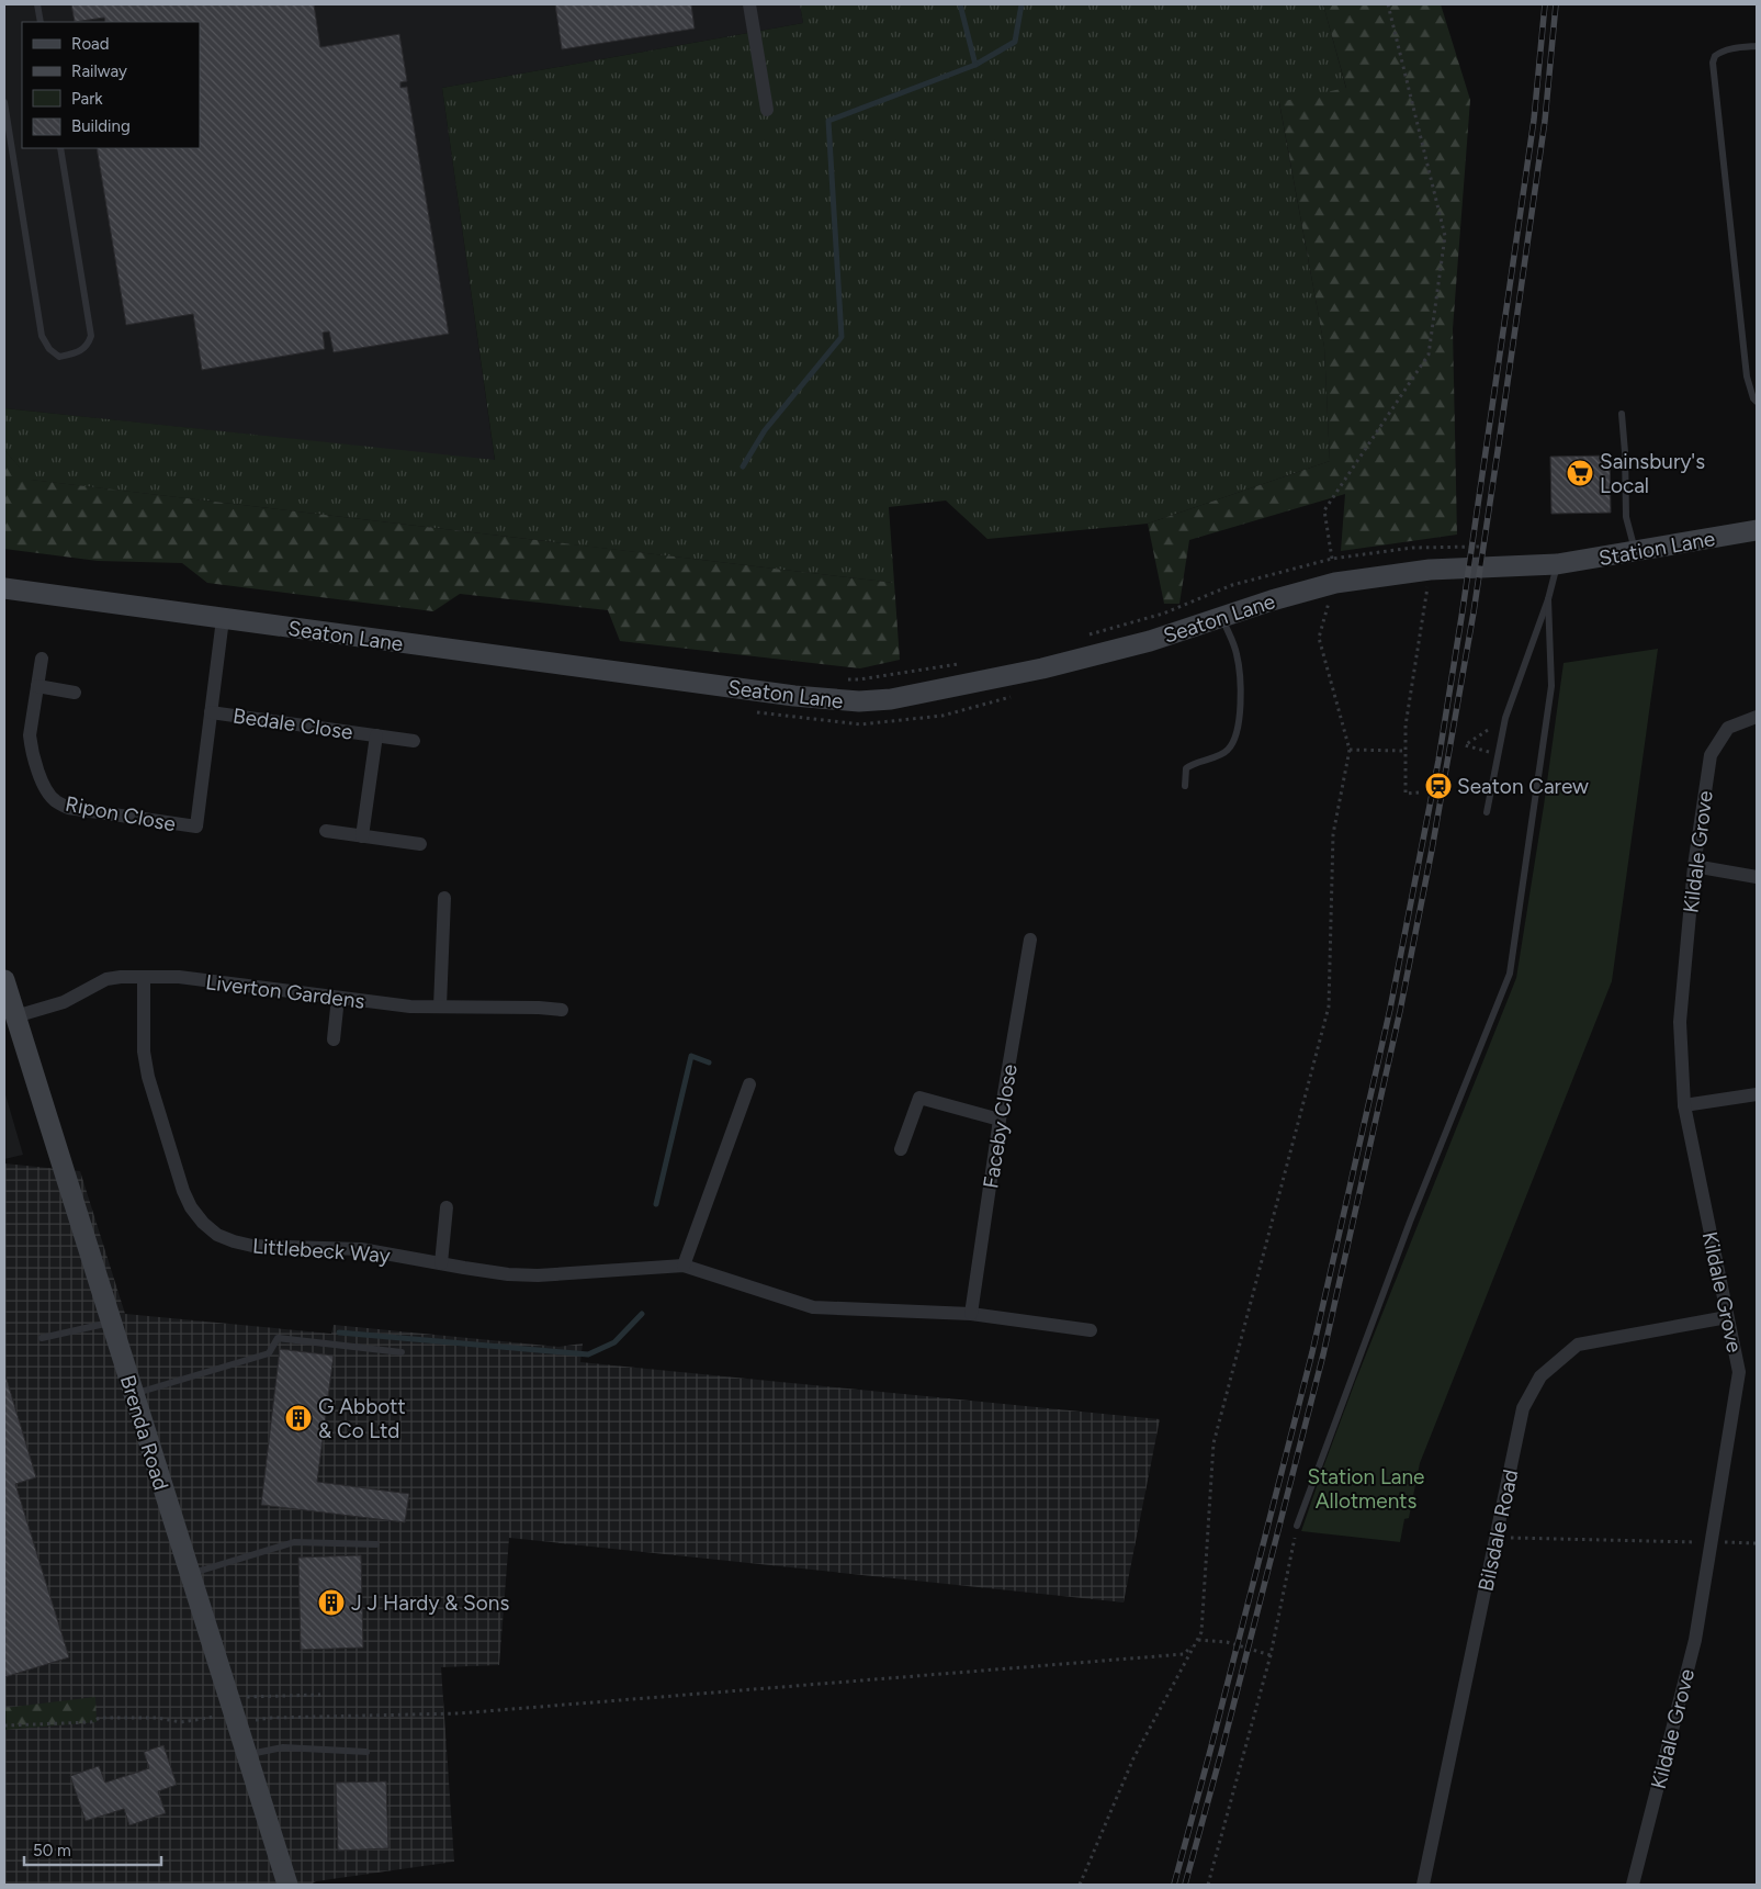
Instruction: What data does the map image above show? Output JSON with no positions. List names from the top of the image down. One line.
{"streets":{"main road":["Station Lane","Seaton Lane","Brenda Road"],"street":["Bedale Close","Ripon Close","Kildale Grove","Liverton Gardens","Faceby Close","Littlebeck Way","Bilsdale Road"]},"crossings":[["Station Lane","Seaton Lane"],["Seaton Lane","Ripon Close"],["Bedale Close","Ripon Close"],["Kildale Grove","Bilsdale Road"],["Liverton Gardens","Littlebeck Way"],["Liverton Gardens","Brenda Road"]],"parks":["Station Lane Allotments"],"places":{"supermarket":["Sainsbury's Local"],"station":["Seaton Carew"],"building":["G Abbott & Co Ltd","J J Hardy & Sons"]},"legend":["Road","Railway","Park","Building"],"scale_bar":"50 m"}
